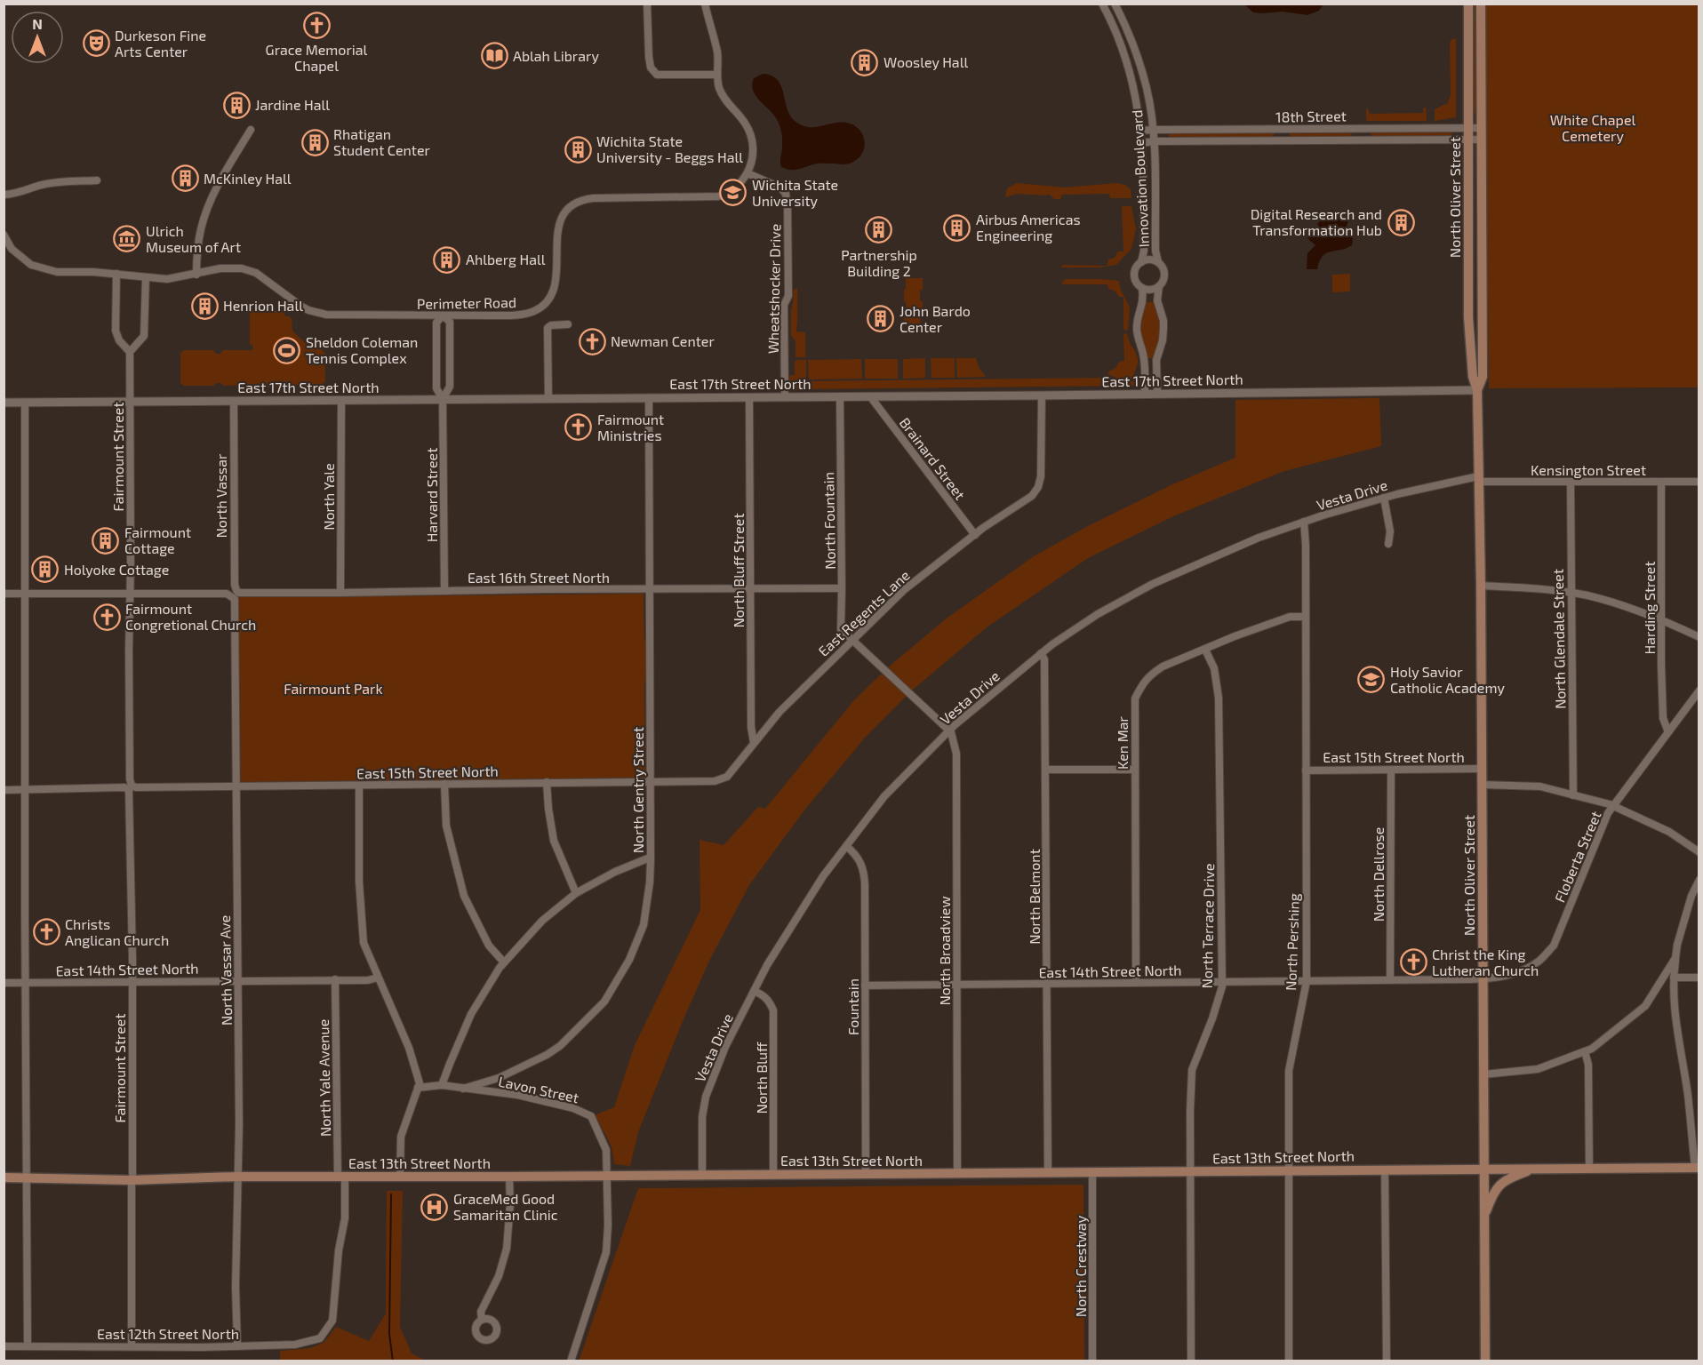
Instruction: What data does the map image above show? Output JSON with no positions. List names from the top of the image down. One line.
{"streets":{"main road":["North Oliver Street","East 13th Street North"],"street":["18th Street","Innovation Boulevard","Wheatshocker Drive","Perimeter Road","East 17th Street North","Fairmount Street","Brainard Street","Kensington Street","Harvard Street","Vesta Drive","North Vassar","North Yale","North Fountain","North Bluff Street","East 16th Street North","Harding Street","East Regents Lane","North Glendale Street","Ken Mar","East 15th Street North","North Gentry Street","Floberta Street","North Dellrose","North Belmont","North Terrace Drive","North Pershing","North Broadview","East 14th Street North","North Vassar Ave","Fountain","North Yale Avenue","North Bluff","Lavon Street","North Crestway","East 12th Street North"]},"crossings":[["18th Street","Innovation Boulevard"],["18th Street","North Oliver Street"],["Innovation Boulevard","East 17th Street North"],["North Oliver Street","East 17th Street North"],["North Oliver Street","Kensington Street"],["North Oliver Street","Vesta Drive"],["North Oliver Street","East 15th Street North"],["North Oliver Street","Floberta Street"],["North Oliver Street","East 14th Street North"],["North Oliver Street","East 13th Street North"],["Wheatshocker Drive","Perimeter Road"],["Wheatshocker Drive","East 17th Street North"],["East 17th Street North","Fairmount Street"],["East 17th Street North","Brainard Street"],["East 17th Street North","Harvard Street"],["East 17th Street North","North Vassar"],["East 17th Street North","North Yale"],["East 17th Street North","North Fountain"],["East 17th Street North","North Bluff Street"],["East 17th Street North","East Regents Lane"],["East 17th Street North","North Gentry Street"],["Fairmount Street","East 16th Street North"],["Fairmount Street","East 15th Street North"],["Fairmount Street","East 14th Street North"],["Fairmount Street","East 13th Street North"],["Fairmount Street","East 12th Street North"],["Brainard Street","East Regents Lane"],["Kensington Street","Vesta Drive"],["Kensington Street","Harding Street"],["Kensington Street","North Glendale Street"],["Harvard Street","East 16th Street North"],["Vesta Drive","North Belmont"],["Vesta Drive","North Pershing"],["Vesta Drive","North Broadview"],["Vesta Drive","Fountain"],["Vesta Drive","North Bluff"],["Vesta Drive","East 13th Street North"],["North Vassar","East 16th Street North"],["North Vassar","North Vassar Ave"],["North Yale","East 16th Street North"],["North Fountain","East 16th Street North"],["North Fountain","East Regents Lane"],["North Bluff Street","East 16th Street North"],["North Bluff Street","East Regents Lane"],["East 16th Street North","North Gentry Street"],["East 16th Street North","North Vassar Ave"],["Harding Street","Floberta Street"],["East Regents Lane","East 15th Street North"],["Ken Mar","North Terrace Drive"],["Ken Mar","North Pershing"],["Ken Mar","East 14th Street North"],["East 15th Street North","North Gentry Street"],["East 15th Street North","North Dellrose"],["East 15th Street North","North Pershing"],["East 15th Street North","North Vassar Ave"],["North Gentry Street","Lavon Street"],["Floberta Street","East 14th Street North"],["North Dellrose","East 14th Street North"],["North Belmont","East 14th Street North"],["North Belmont","East 13th Street North"],["North Terrace Drive","East 14th Street North"],["North Terrace Drive","East 13th Street North"],["North Pershing","East 14th Street North"],["North Pershing","East 13th Street North"],["North Broadview","East 14th Street North"],["North Broadview","East 13th Street North"],["East 14th Street North","North Vassar Ave"],["East 14th Street North","Fountain"],["East 14th Street North","North Yale Avenue"],["North Vassar Ave","East 13th Street North"],["North Vassar Ave","East 12th Street North"],["Fountain","East 13th Street North"],["North Yale Avenue","East 13th Street North"],["North Yale Avenue","East 12th Street North"],["North Bluff","East 13th Street North"],["Lavon Street","East 13th Street North"],["East 13th Street North","North Crestway"]],"parks":["White Chapel Cemetery","Fairmount Park"],"places":{"church":["Grace Memorial Chapel","Newman Center","Fairmount Ministries","Fairmount Congretional Church","Christs Anglican Church","Christ the King Lutheran Church"],"theatre":["Durkeson Fine Arts Center"],"library":["Ablah Library"],"building":["Woosley Hall","Jardine Hall","Rhatigan Student Center","Wichita State University - Beggs Hall","McKinley Hall","Digital Research and Transformation Hub","Airbus Americas Engineering","Partnership Building 2","Ahlberg Hall","Henrion Hall","John Bardo Center","Fairmount Cottage","Holyoke Cottage"],"school or university":["Wichita State University","Holy Savior Catholic Academy"],"museum":["Ulrich Museum of Art"],"sports":["Sheldon Coleman Tennis Complex"],"hospital":["GraceMed Good Samaritan Clinic"]},"north":"top"}
